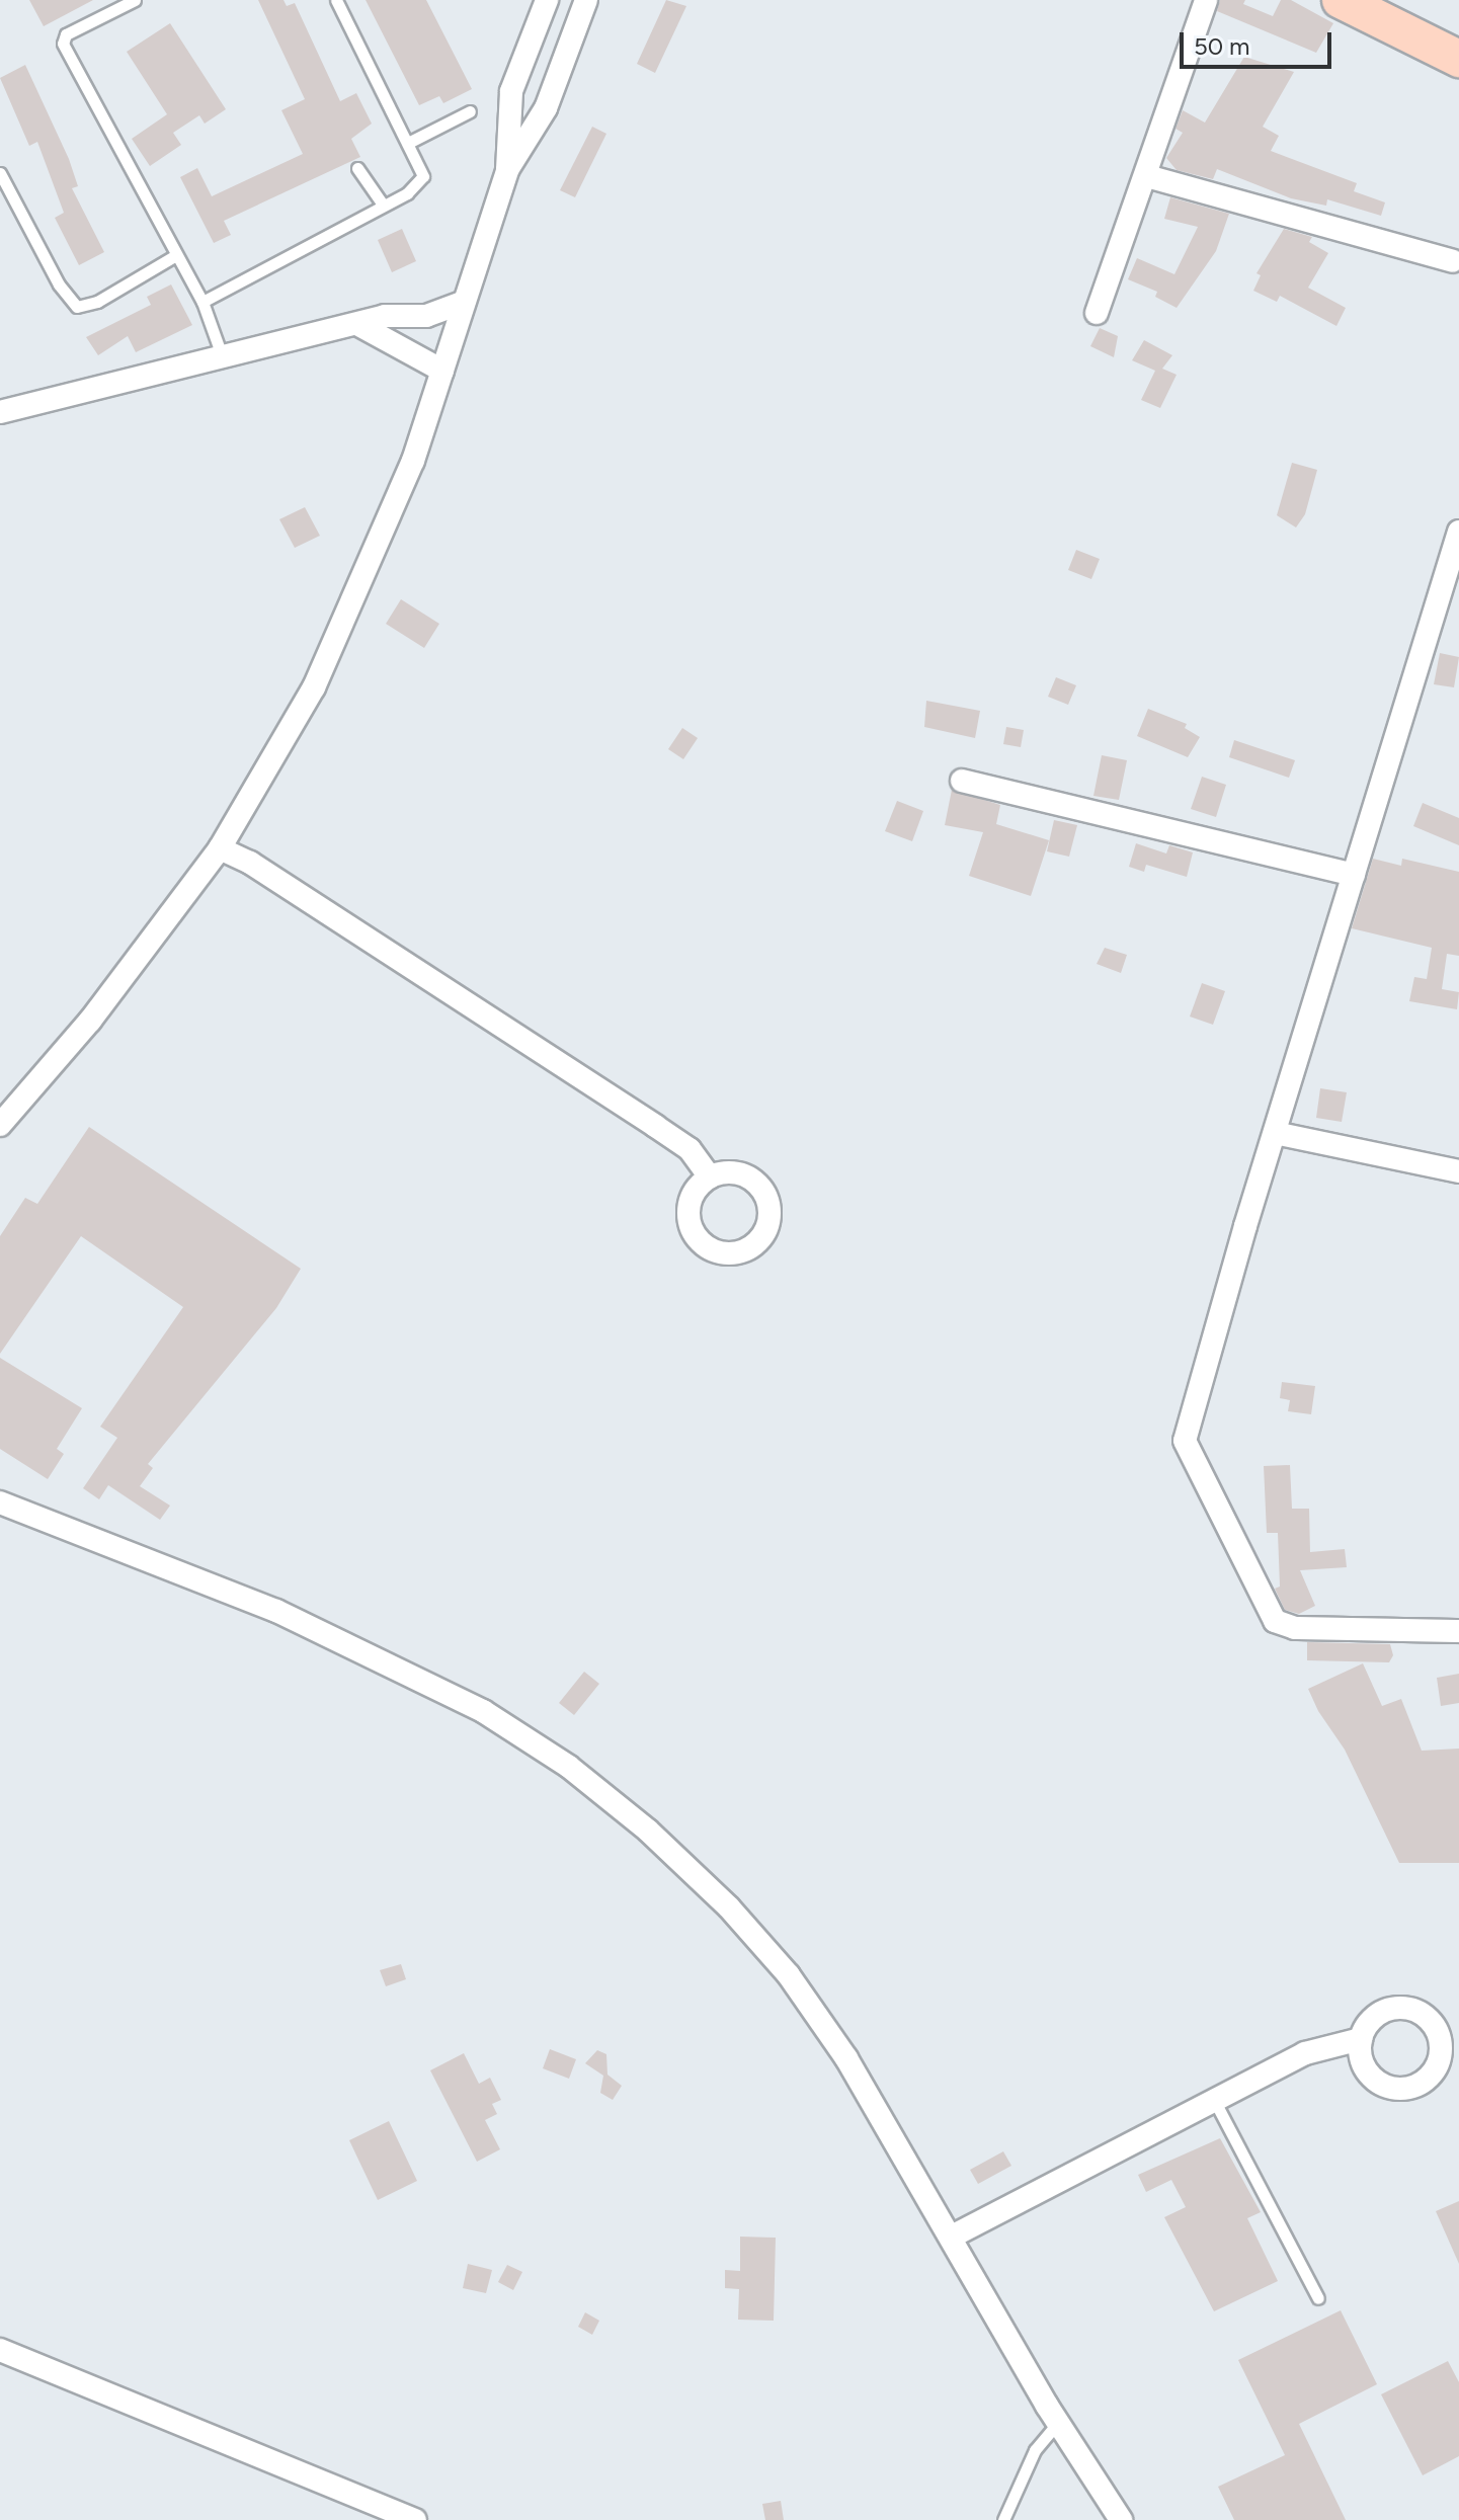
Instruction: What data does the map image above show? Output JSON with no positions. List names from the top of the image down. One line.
{"scale_bar":"50 m"}
